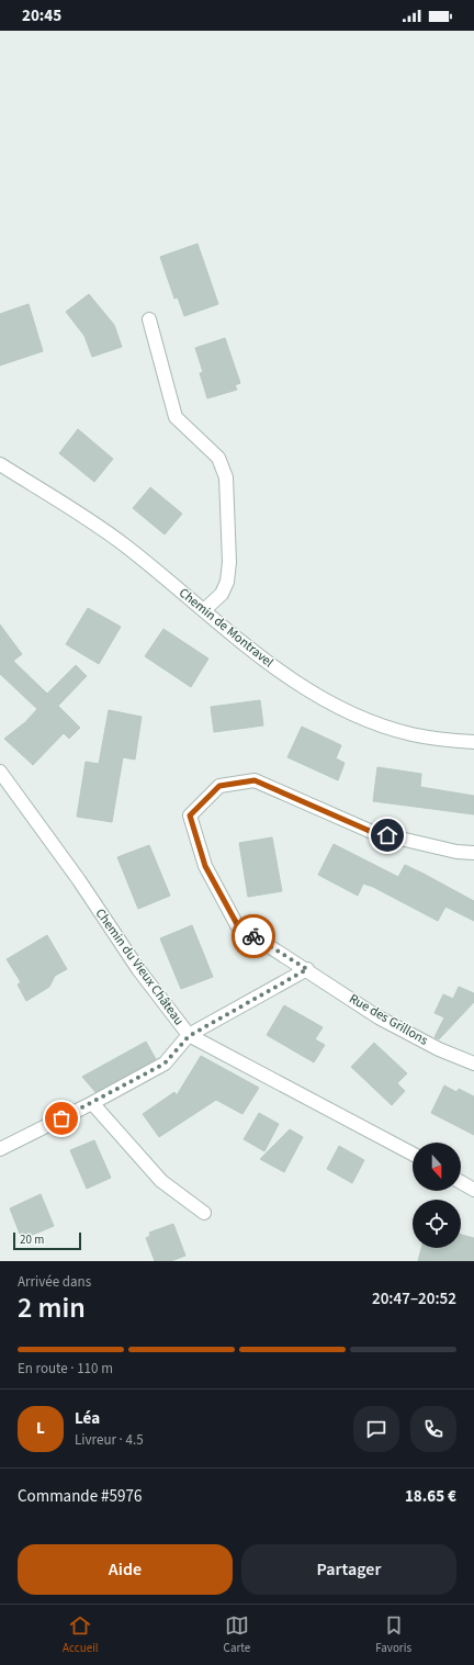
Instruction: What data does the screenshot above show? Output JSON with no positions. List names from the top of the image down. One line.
{"streets":{"street":["Chemin de Montravel","Chemin du Vieux Château","Rue des Grillons"]},"scale_bar":"20 m","north":"bottom","page":{"status":"20:45","scale":"20 m","heading":["2 min","Arrivée dans","20:47–20:52"],"panel":["Léa","Livreur · 4.5","Commande #5976","18.65 €"],"bar":"En route · 110 m","round":"L","buttons":["Aide","Partager"],"tabs":["Accueil","Carte","Favoris"]}}
